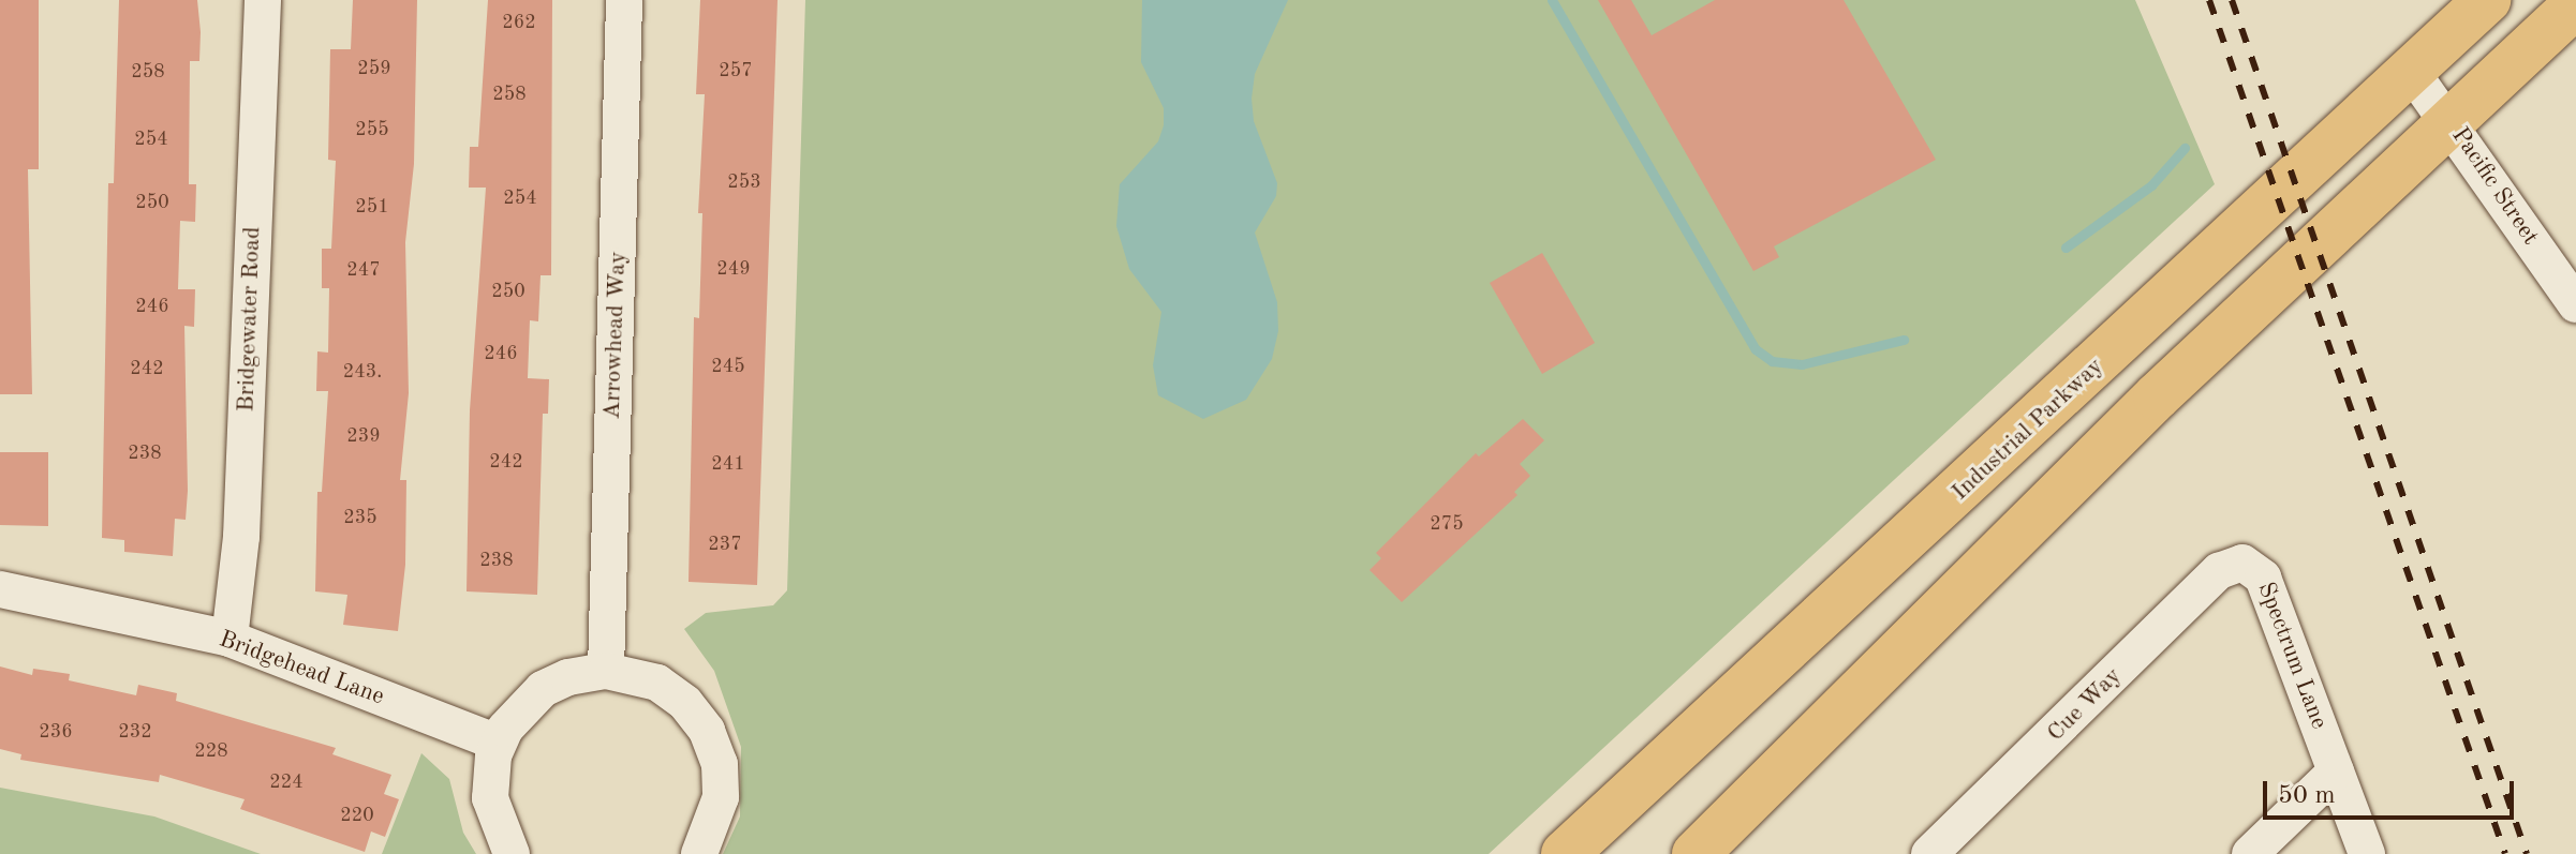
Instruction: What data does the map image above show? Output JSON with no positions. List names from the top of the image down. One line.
{"streets":{"main road":["Industrial Parkway"],"street":["Pacific Street","Bridgewater Road","Arrowhead Way","Spectrum Lane","Bridgehead Lane","Cue Way"]},"crossings":[["Pacific Street","Industrial Parkway"],["Bridgewater Road","Bridgehead Lane"],["Spectrum Lane","Cue Way"]],"house_numbers":["262","259","257","258","258","255","254","253","254","250","251","249","247","250","246","246","245","242","243.","239","238","242","241","235","275","237","238","236","232","228","224","220"],"scale_bar":"50 m"}
